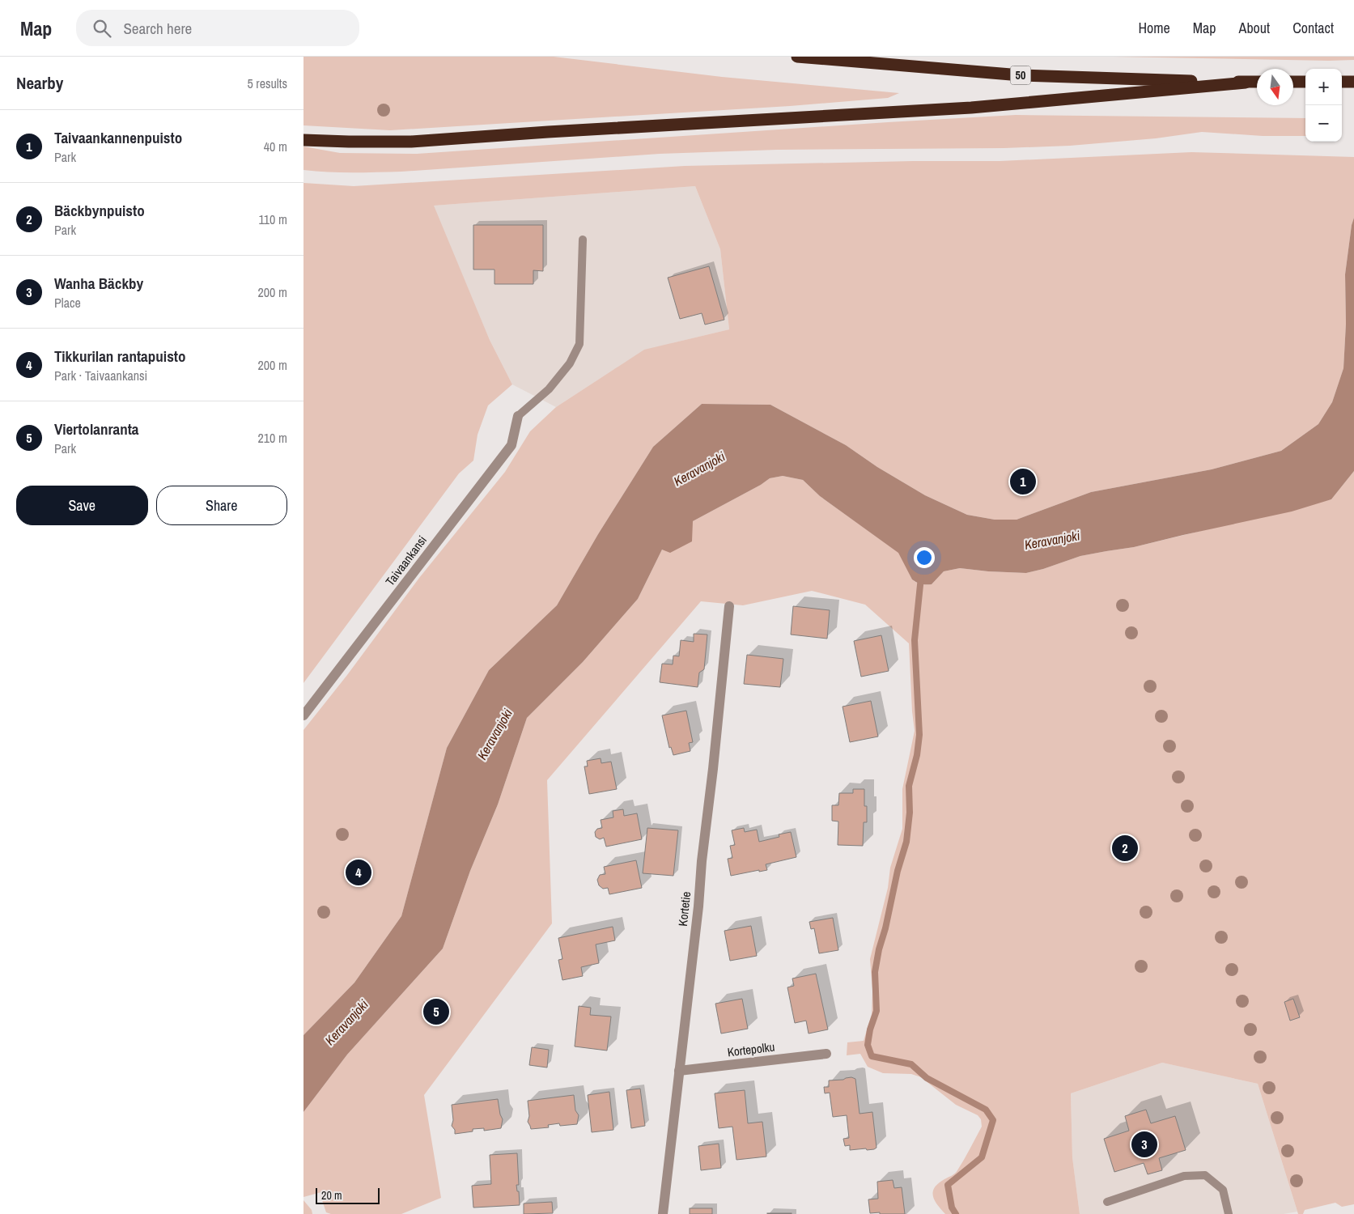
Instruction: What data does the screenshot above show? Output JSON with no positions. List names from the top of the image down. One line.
{"streets":{"highway":["50"],"street":["Taivaankansi","Kortetie","Kortepolku"]},"crossings":[["Kortetie","Kortepolku"]],"water":["Keravanjoki"],"scale_bar":"20 m","north":"bottom","page":{"header":"Map","search":"Search here","nav":["Home","Map","About","Contact"],"heading":["Nearby","5 results"],"map_buttons":["+","−"],"list":[{"mark":"1","name":"Taivaankannenpuisto","note":"Park","value":"40 m"},{"mark":"2","name":"Bäckbynpuisto","note":"Park","value":"110 m"},{"mark":"3","name":"Wanha Bäckby","note":"Place","value":"200 m"},{"mark":"4","name":"Tikkurilan rantapuisto","note":"Park · Taivaankansi","value":"200 m"},{"mark":"5","name":"Viertolanranta","note":"Park","value":"210 m"}],"pins":["1","2","4","5","3"],"buttons":["Save","Share"],"scale":"20 m"}}
